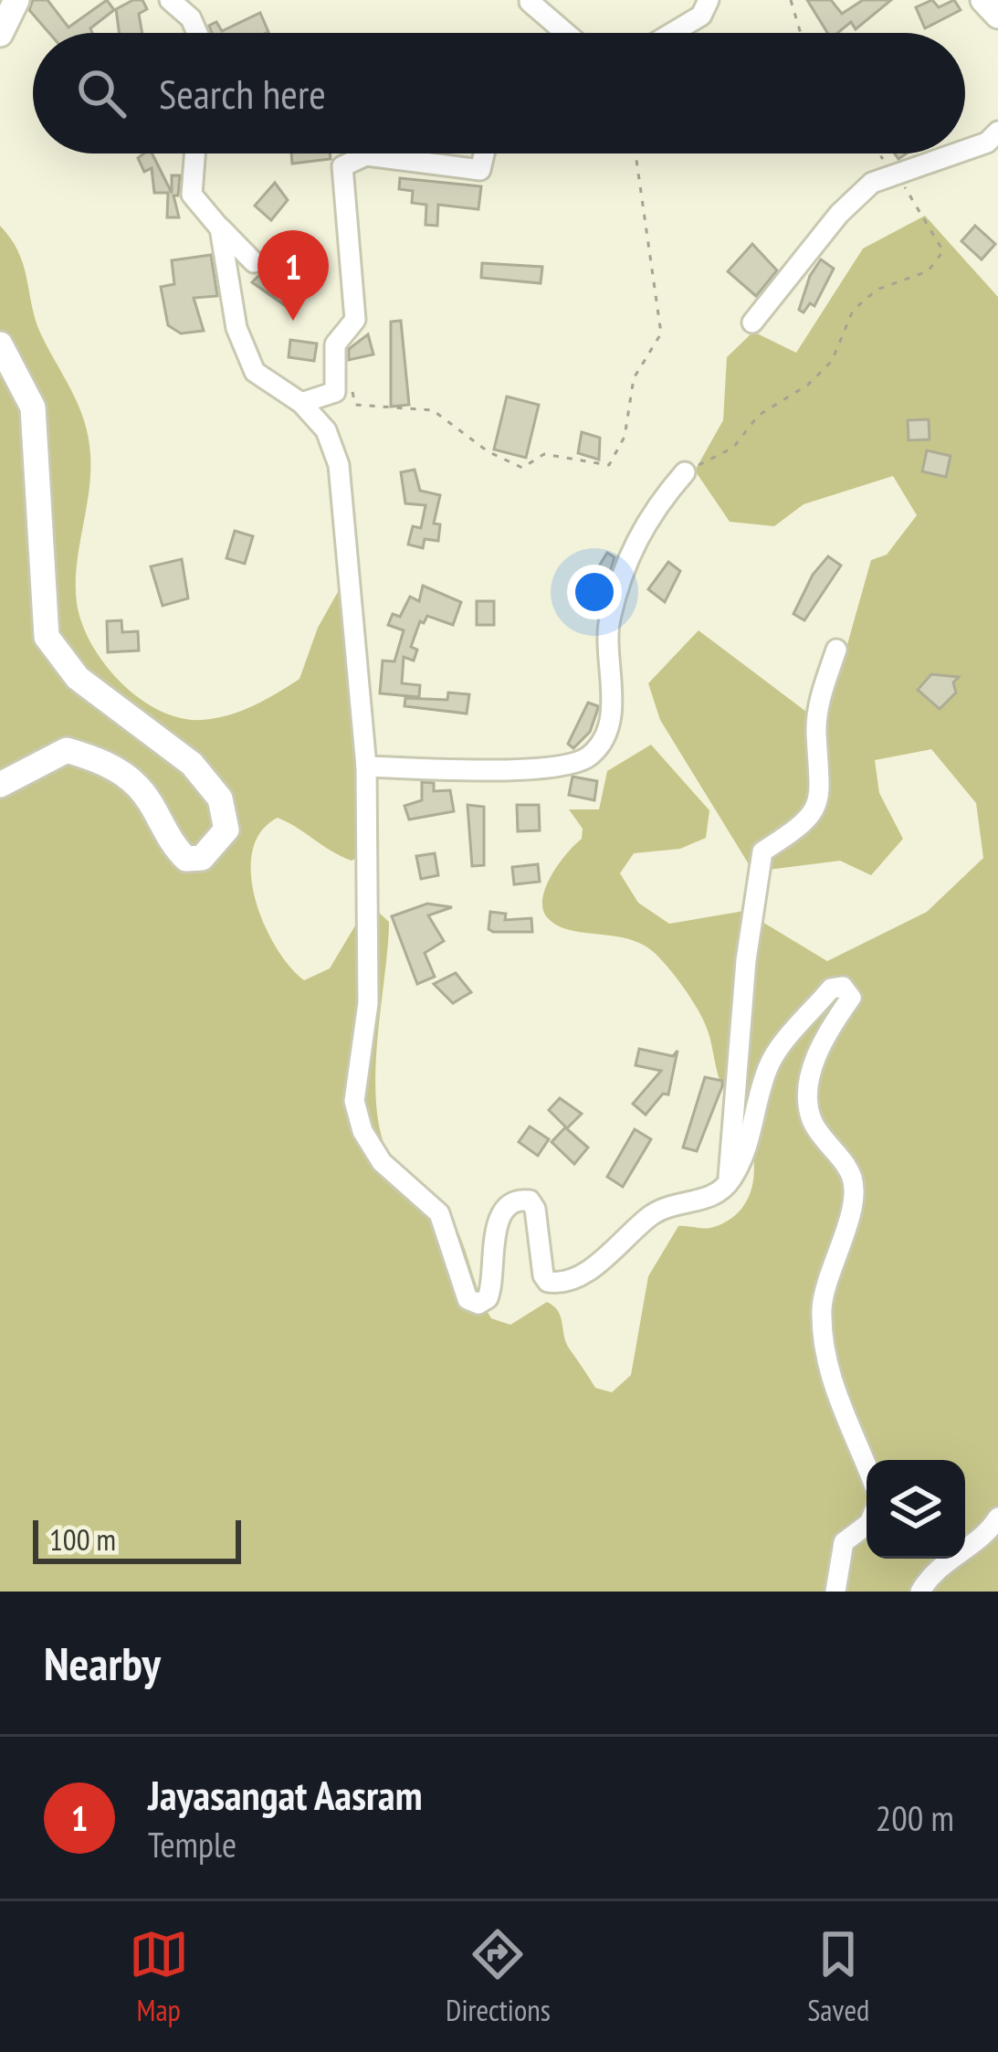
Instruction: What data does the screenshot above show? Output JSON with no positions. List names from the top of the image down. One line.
{"scale_bar":"100 m","page":{"search":"Search here","pins":"1","scale":"100 m","heading":"Nearby","list":[{"mark":"1","name":"Jayasangat Aasram","note":"Temple","value":"200 m"}],"nav":["Map","Directions","Saved"]}}
